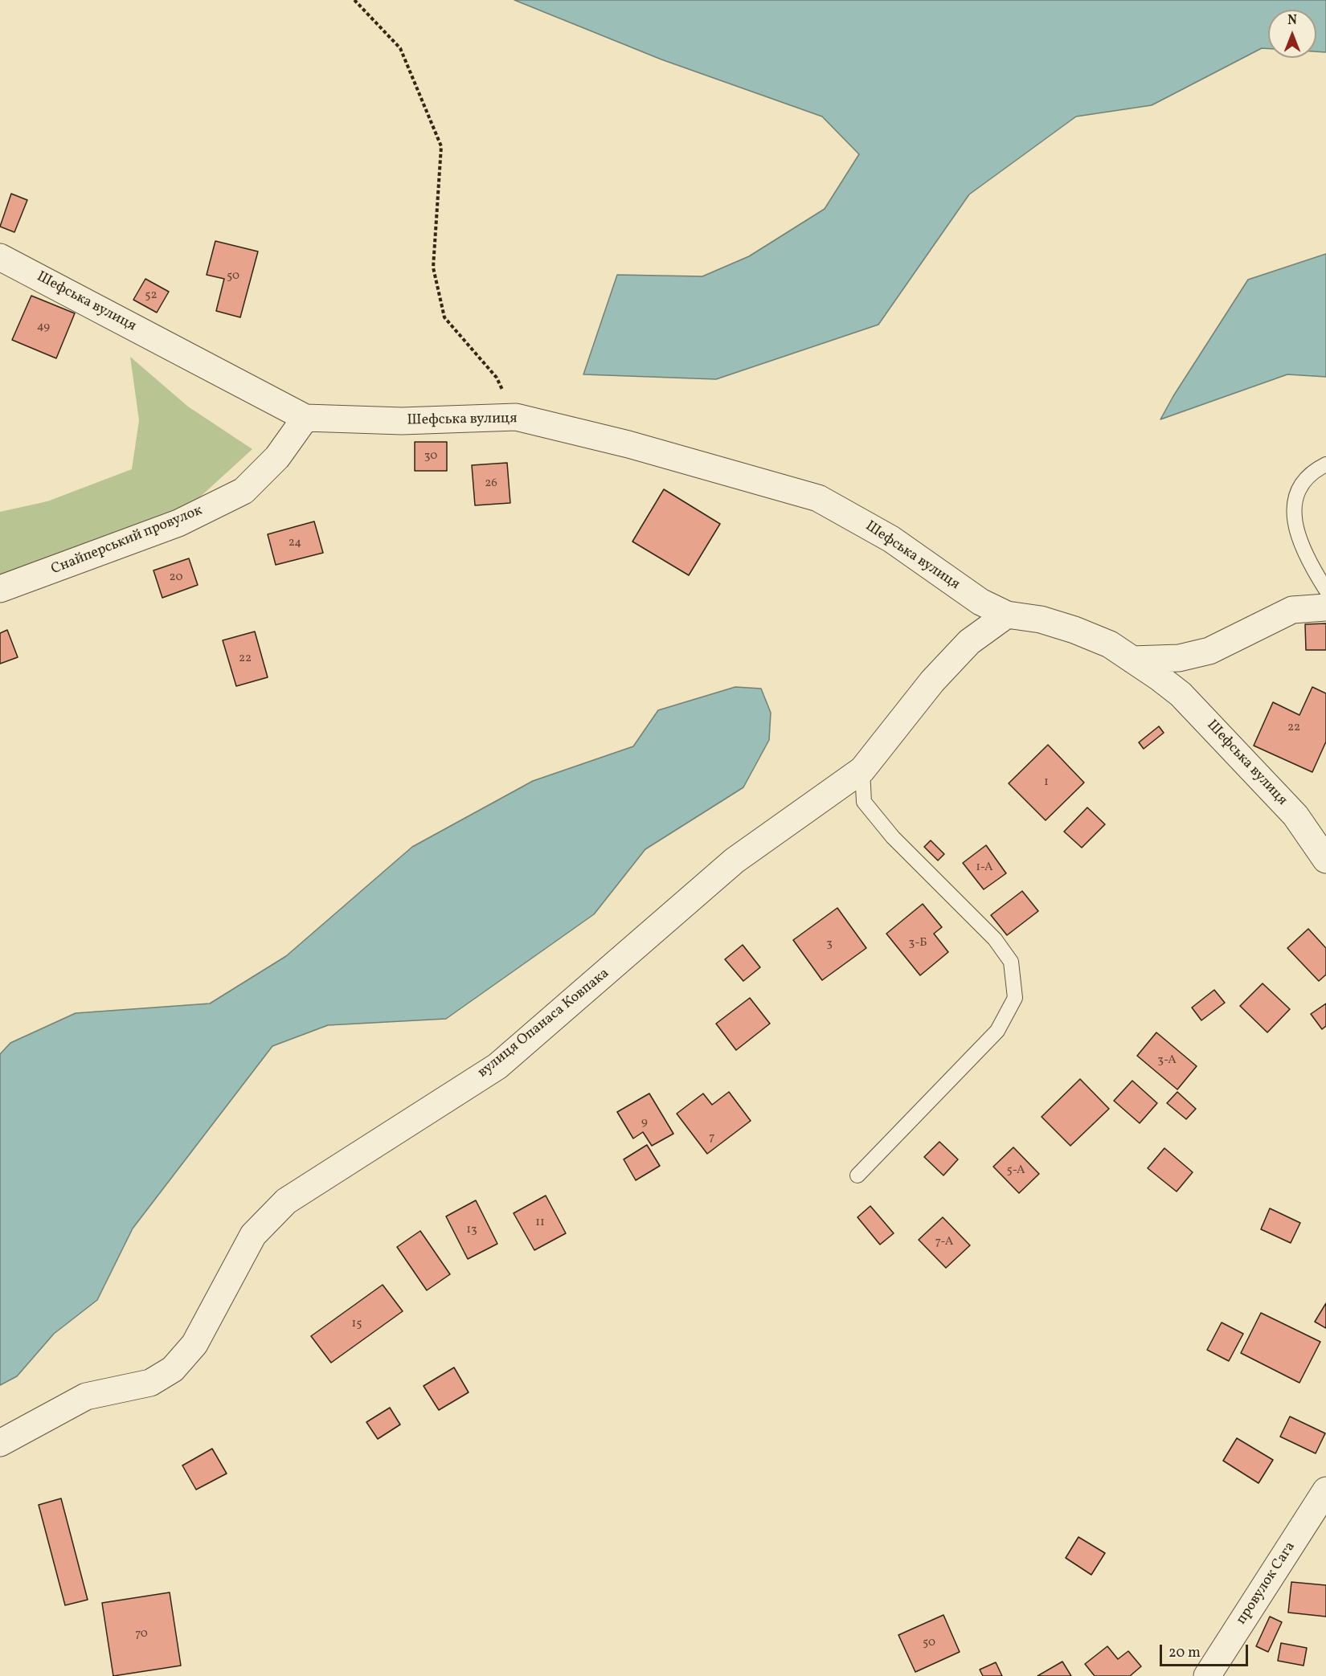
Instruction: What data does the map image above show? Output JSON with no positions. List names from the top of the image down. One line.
{"streets":{"street":["Шефська вулиця","Снайперський провулок","вулиця Опанаса Ковпака","провулок Сага"]},"crossings":[["Шефська вулиця","Снайперський провулок"],["Шефська вулиця","вулиця Опанаса Ковпака"]],"house_numbers":["50","52","49","30","26","24","20","22","22","1","1-А","3-Б","3","3-А","9","7","5-А","11","13","7-А","15","70","50"],"scale_bar":"20 m","north":"top"}
